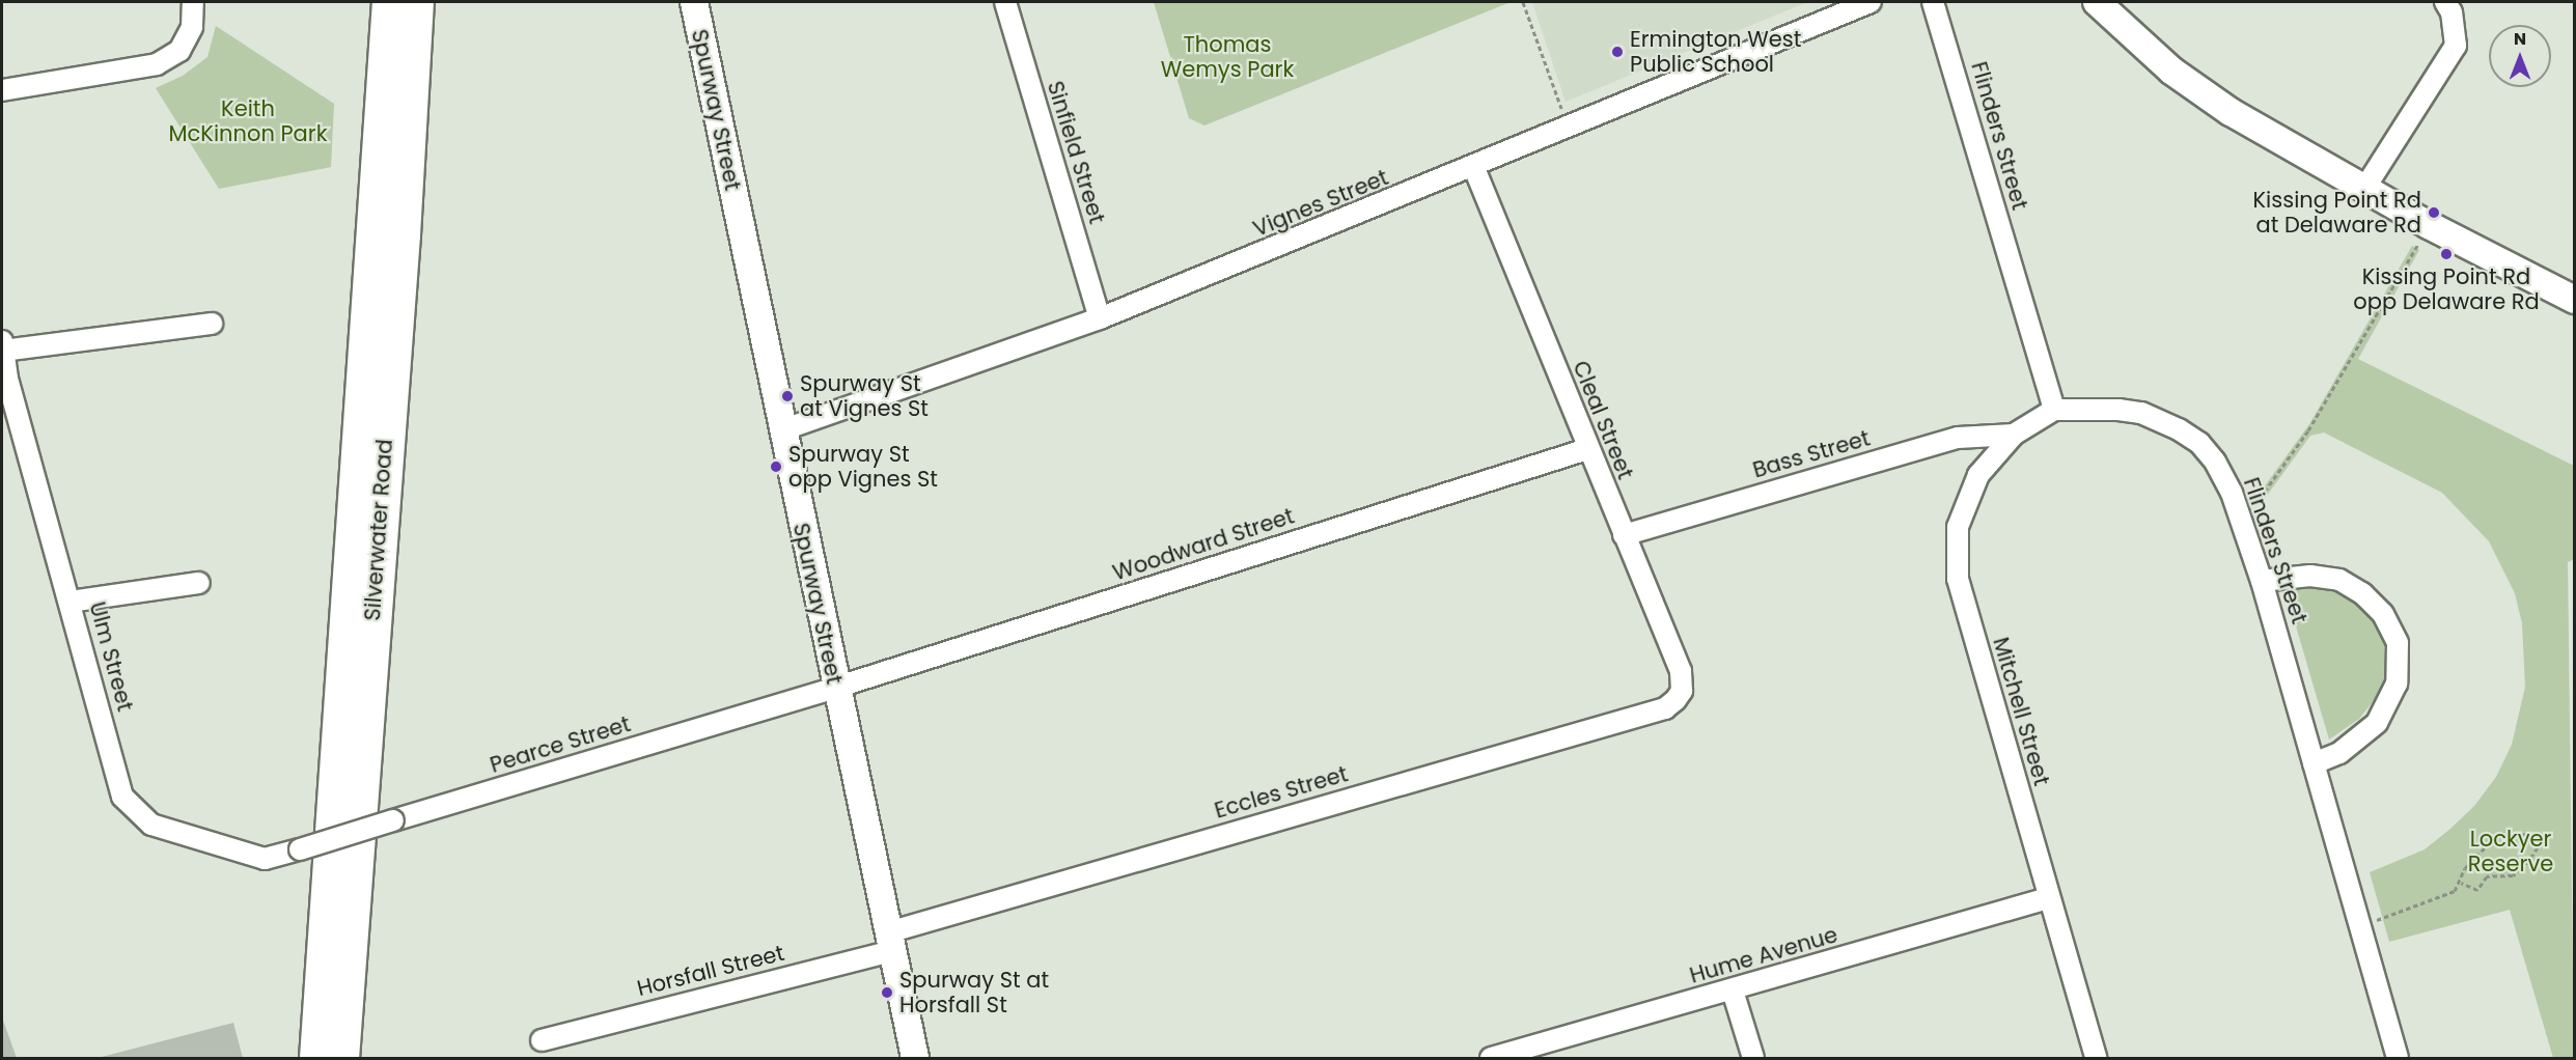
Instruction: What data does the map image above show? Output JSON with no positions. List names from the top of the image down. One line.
{"streets":{"highway":["Silverwater Road"],"street":["Spurway Street","Flinders Street","Sinfield Street","Vignes Street","Cleal Street","Bass Street","Woodward Street","Ulm Street","Mitchell Street","Pearce Street","Eccles Street","Hume Avenue","Horsfall Street"]},"crossings":[["Spurway Street","Vignes Street"],["Spurway Street","Woodward Street"],["Spurway Street","Pearce Street"],["Spurway Street","Eccles Street"],["Spurway Street","Horsfall Street"],["Flinders Street","Mitchell Street"],["Sinfield Street","Vignes Street"],["Vignes Street","Cleal Street"],["Cleal Street","Bass Street"],["Cleal Street","Woodward Street"],["Cleal Street","Eccles Street"],["Bass Street","Mitchell Street"],["Woodward Street","Pearce Street"],["Ulm Street","Pearce Street"],["Mitchell Street","Hume Avenue"],["Eccles Street","Horsfall Street"]],"parks":["Thomas Wemys Park","Keith McKinnon Park","Lockyer Reserve"],"places":["Ermington West Public School","Kissing Point Rd at Delaware Rd","Kissing Point Rd opp Delaware Rd","Spurway St at Vignes St","Spurway St opp Vignes St","Spurway St at Horsfall St"],"north":"top"}
